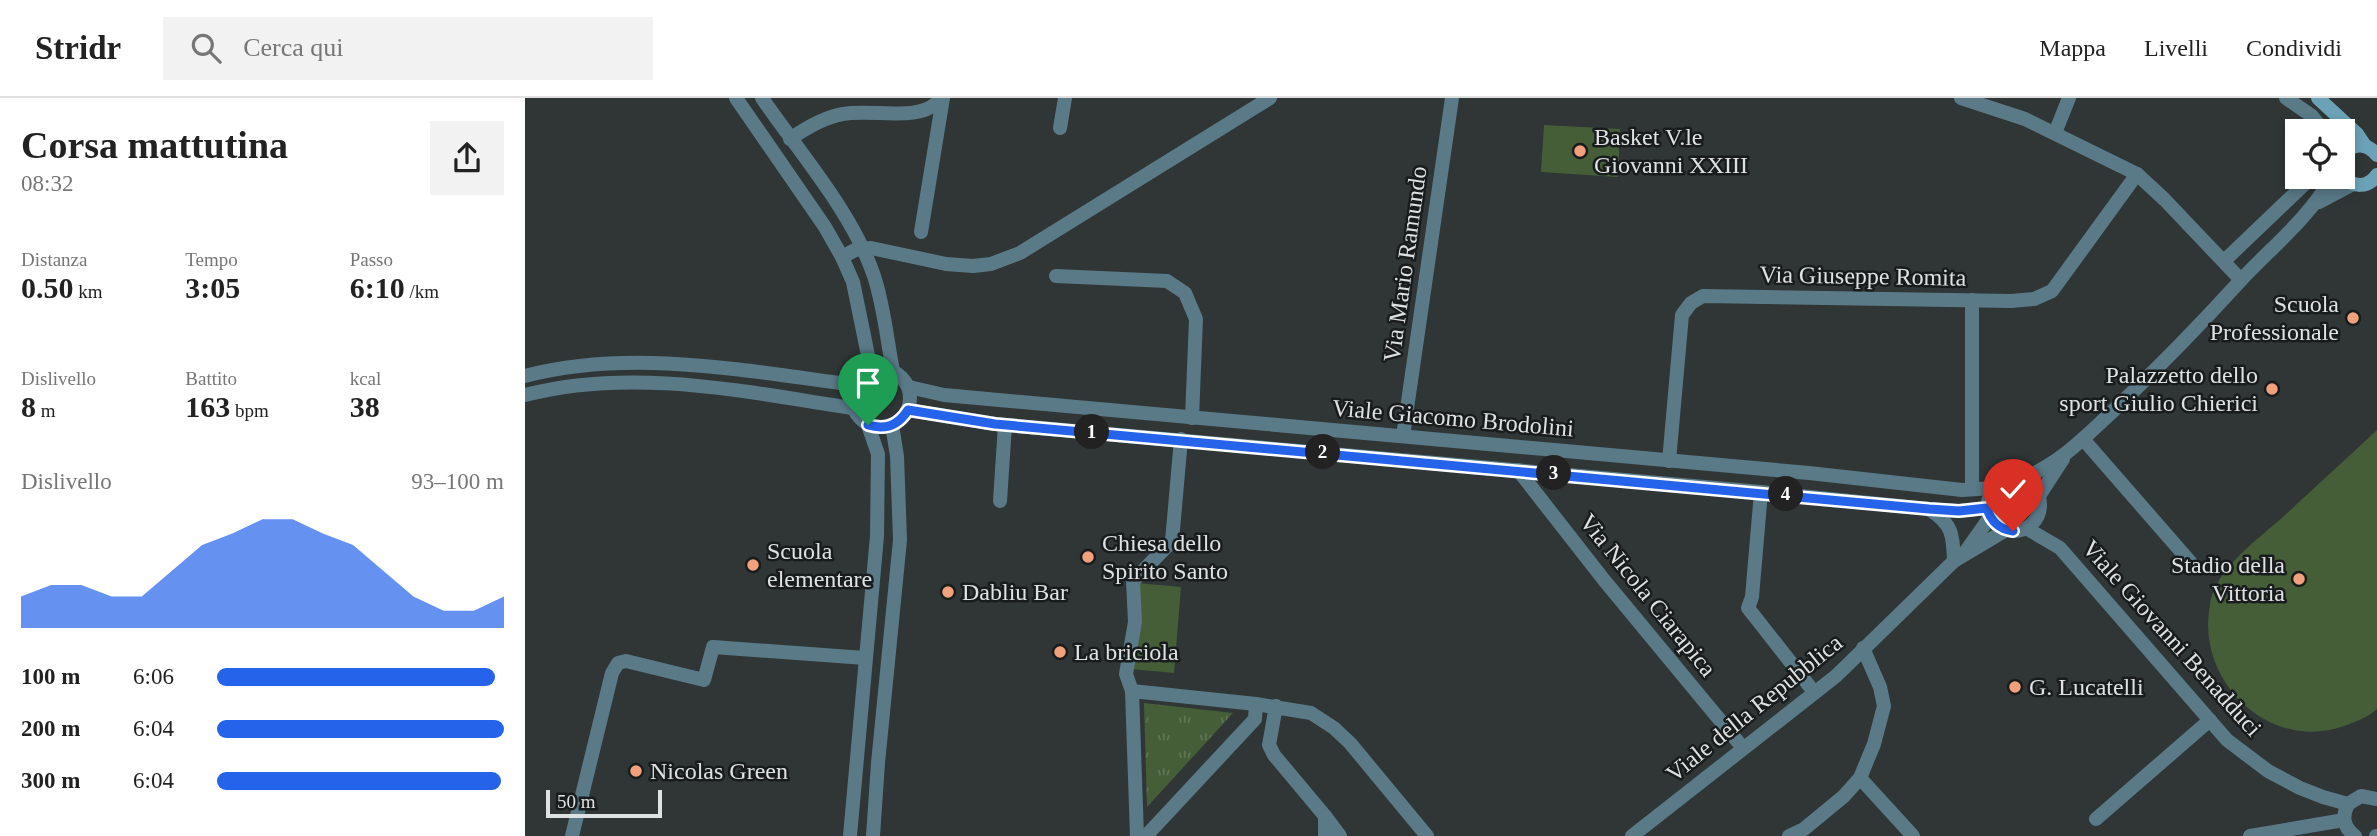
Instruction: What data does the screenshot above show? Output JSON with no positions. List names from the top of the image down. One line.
{"streets":{"street":["Via Mario Ramundo","Via Giuseppe Romita","Viale Giacomo Brodolini","Via Nicola Ciarapica","Viale Giovanni Benadduci","Viale della Repubblica"]},"crossings":[["Via Mario Ramundo","Viale Giacomo Brodolini"],["Via Giuseppe Romita","Viale Giacomo Brodolini"],["Viale Giacomo Brodolini","Via Nicola Ciarapica"],["Viale Giacomo Brodolini","Viale Giovanni Benadduci"],["Viale Giacomo Brodolini","Viale della Repubblica"],["Via Nicola Ciarapica","Viale della Repubblica"],["Viale Giovanni Benadduci","Viale della Repubblica"]],"places":["Basket V.le Giovanni XXIII","Scuola Professionale","Palazzetto dello sport Giulio Chierici","Chiesa dello Spirito Santo","Scuola elementare","Stadio della Vittoria","Dabliu Bar","La briciola","G. Lucatelli","Nicolas Green"],"scale_bar":"50 m","page":{"header":"Stridr","search":"Cerca qui","nav":["Mappa","Livelli","Condividi"],"heading":["Corsa mattutina","08:32"],"stats":[["Distanza","0.50 km"],["Tempo","3:05"],["Passo","6:10 /km"],["Dislivello","8 m"],["Battito","163 bpm"],["kcal","38"]],"pins":["1","2","3","4"],"chart":["Dislivello","93–100 m"],"list":[{"name":"100 m","note":"6:06"},{"name":"200 m","note":"6:04"},{"name":"300 m","note":"6:04"}],"scale":"50 m"}}
